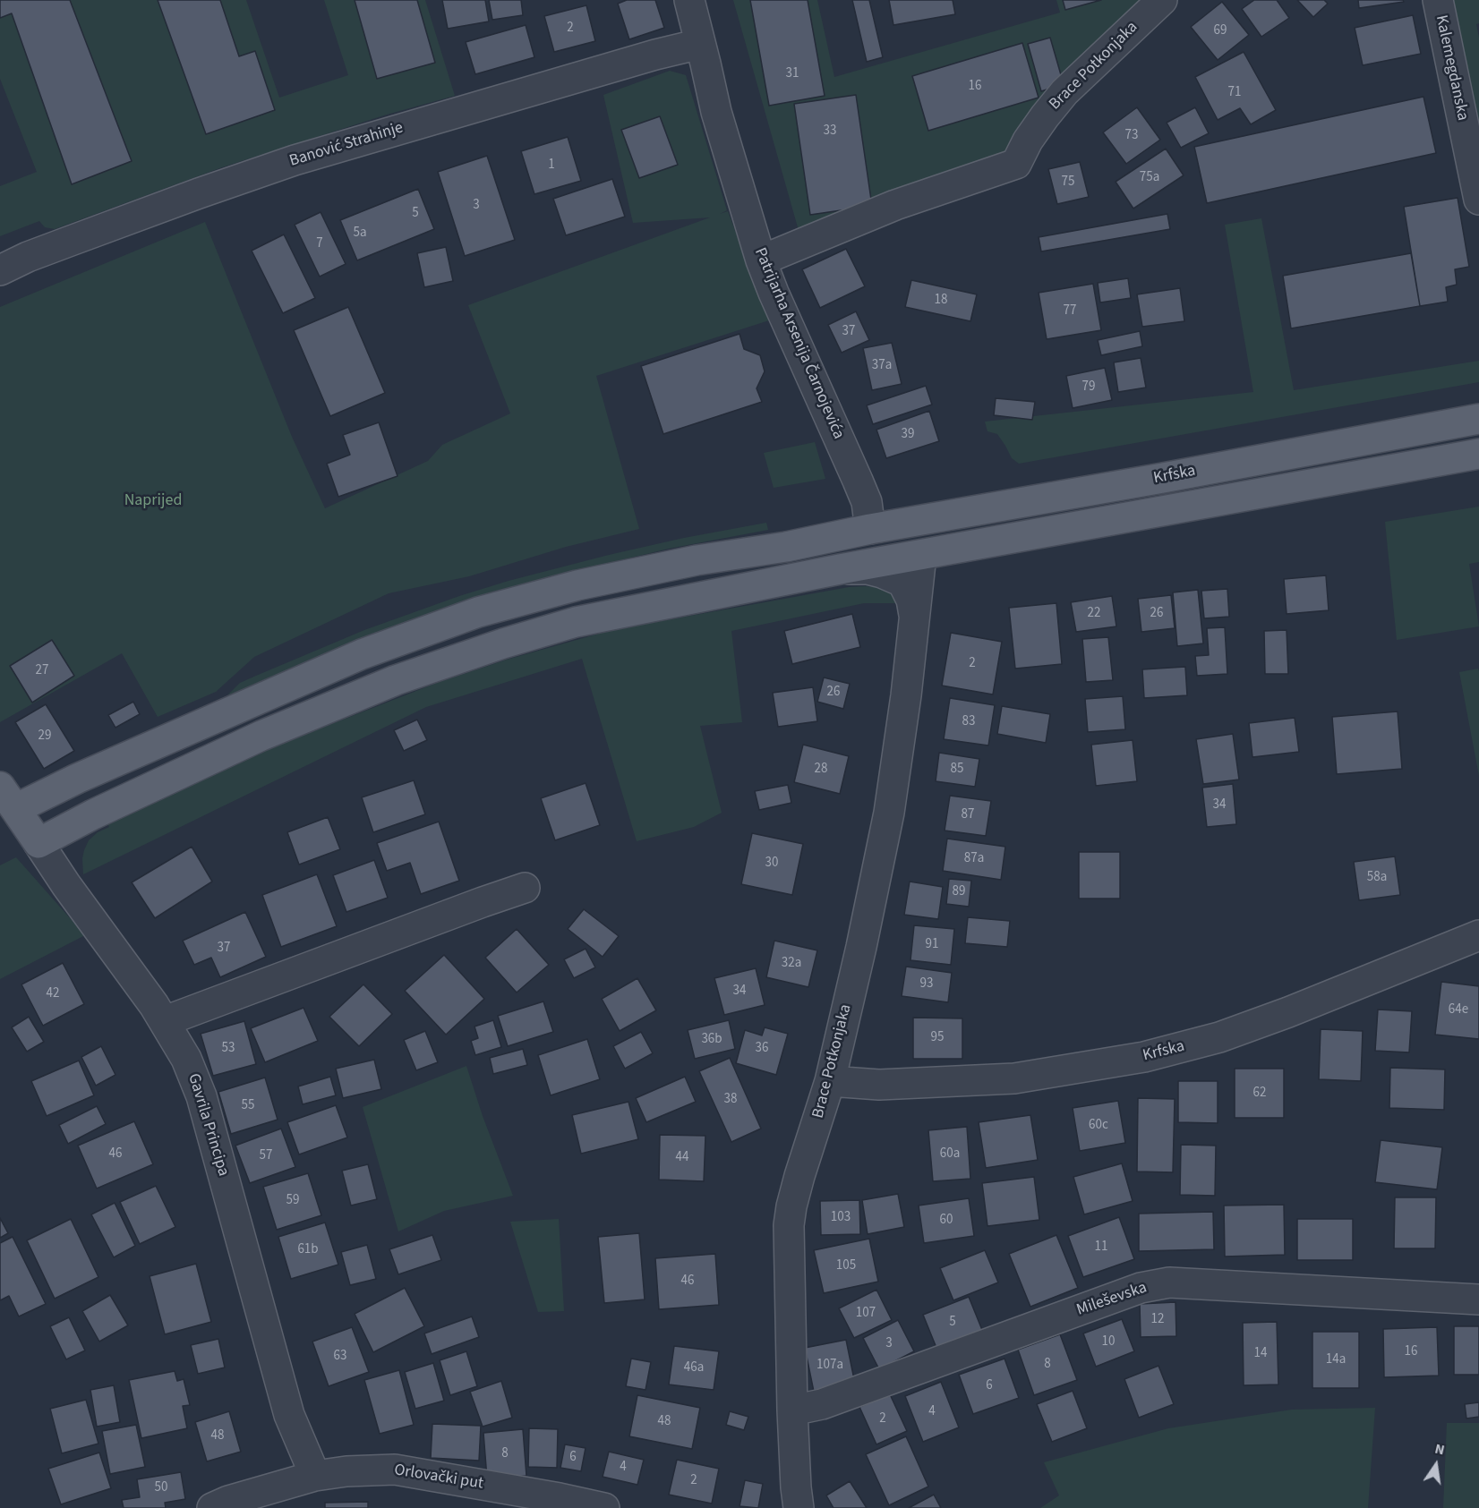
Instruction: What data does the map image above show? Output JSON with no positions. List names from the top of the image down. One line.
{"streets":{"main road":["Krfska","Gavrila Principa"],"street":["Brace Potkonjaka","Kalemegdanska","Banović Strahinje","Patrijarha Arsenija Čarnojevića","Mileševska","Orlovački put"]},"crossings":[["Brace Potkonjaka","Patrijarha Arsenija Čarnojevića"],["Brace Potkonjaka","Krfska"],["Brace Potkonjaka","Mileševska"],["Banović Strahinje","Patrijarha Arsenija Čarnojevića"],["Patrijarha Arsenija Čarnojevića","Krfska"],["Krfska","Gavrila Principa"],["Gavrila Principa","Orlovački put"]],"parks":["Naprijed"],"house_numbers":["2","69","31","16","71","33","73","1","75a","75","3","5","5a","7","18","77","37","37a","79","39","22","26","2","27","26","83","29","28","85","34","87","87a","30","58a","89","91","37","32a","93","34","42","64e","95","36b","53","36","62","38","55","60c","46","60a","57","44","59","103","60","11","61b","105","46","107","12","5","10","3","16","14","63","14a","8","107a","46a","6","4","2","48","48","8","6","4","2","50"],"north":"top"}
